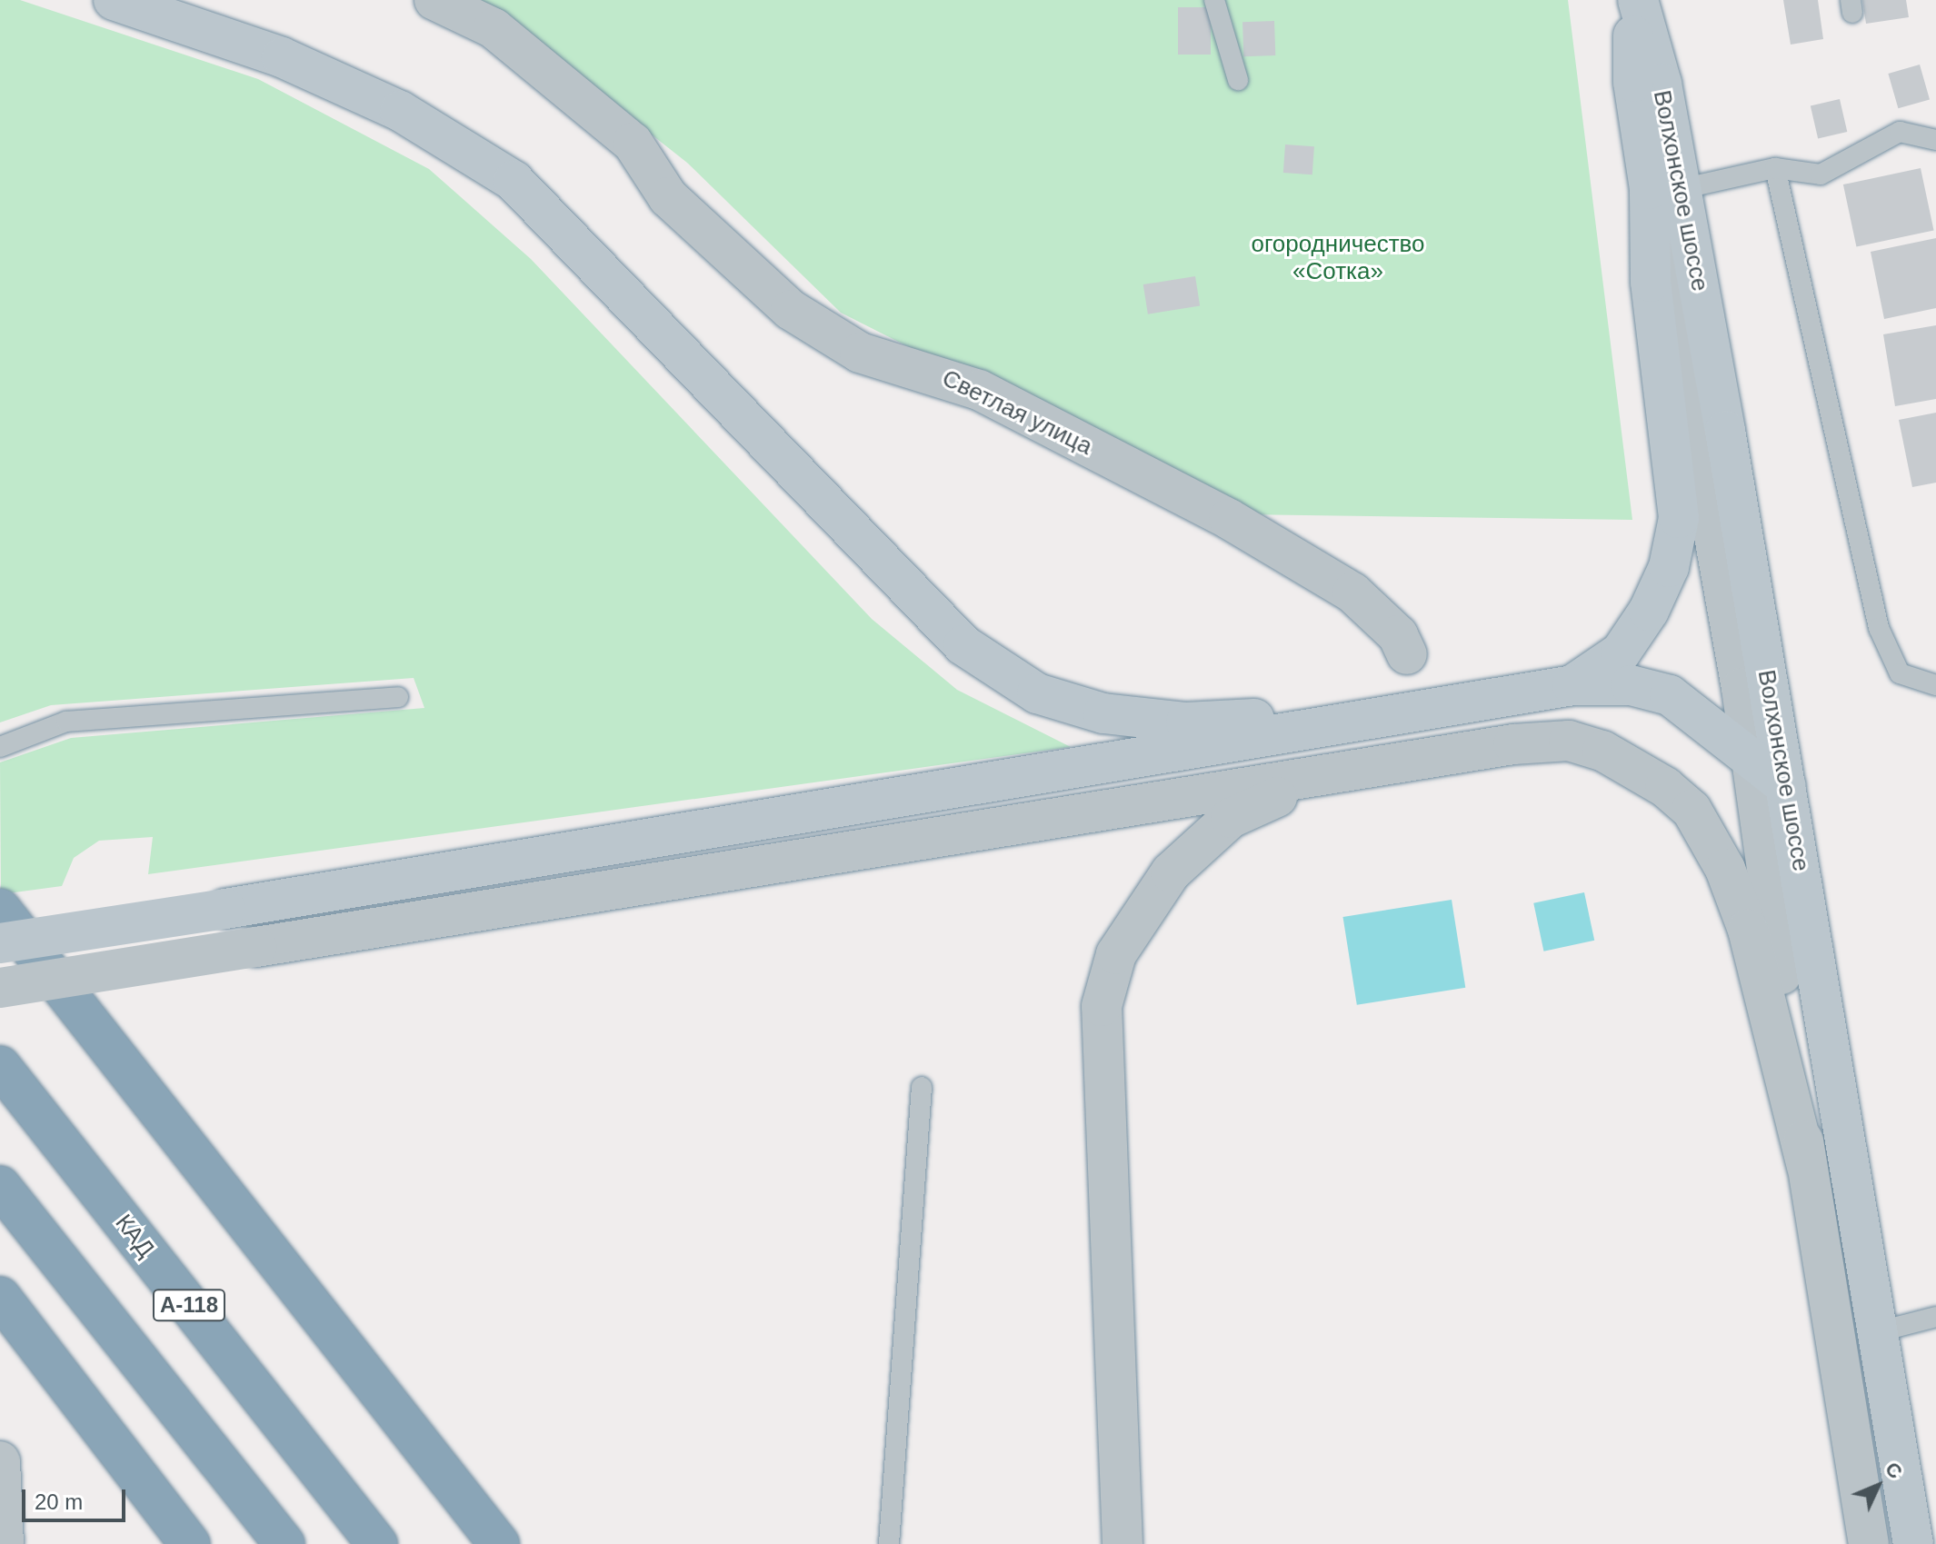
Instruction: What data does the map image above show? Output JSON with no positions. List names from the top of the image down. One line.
{"streets":{"highway":["КАД","А-118"],"main road":["Волхонское шоссе"],"street":["Светлая улица"]},"parks":["огородничество «Сотка»"],"scale_bar":"20 m","north":"top right"}
